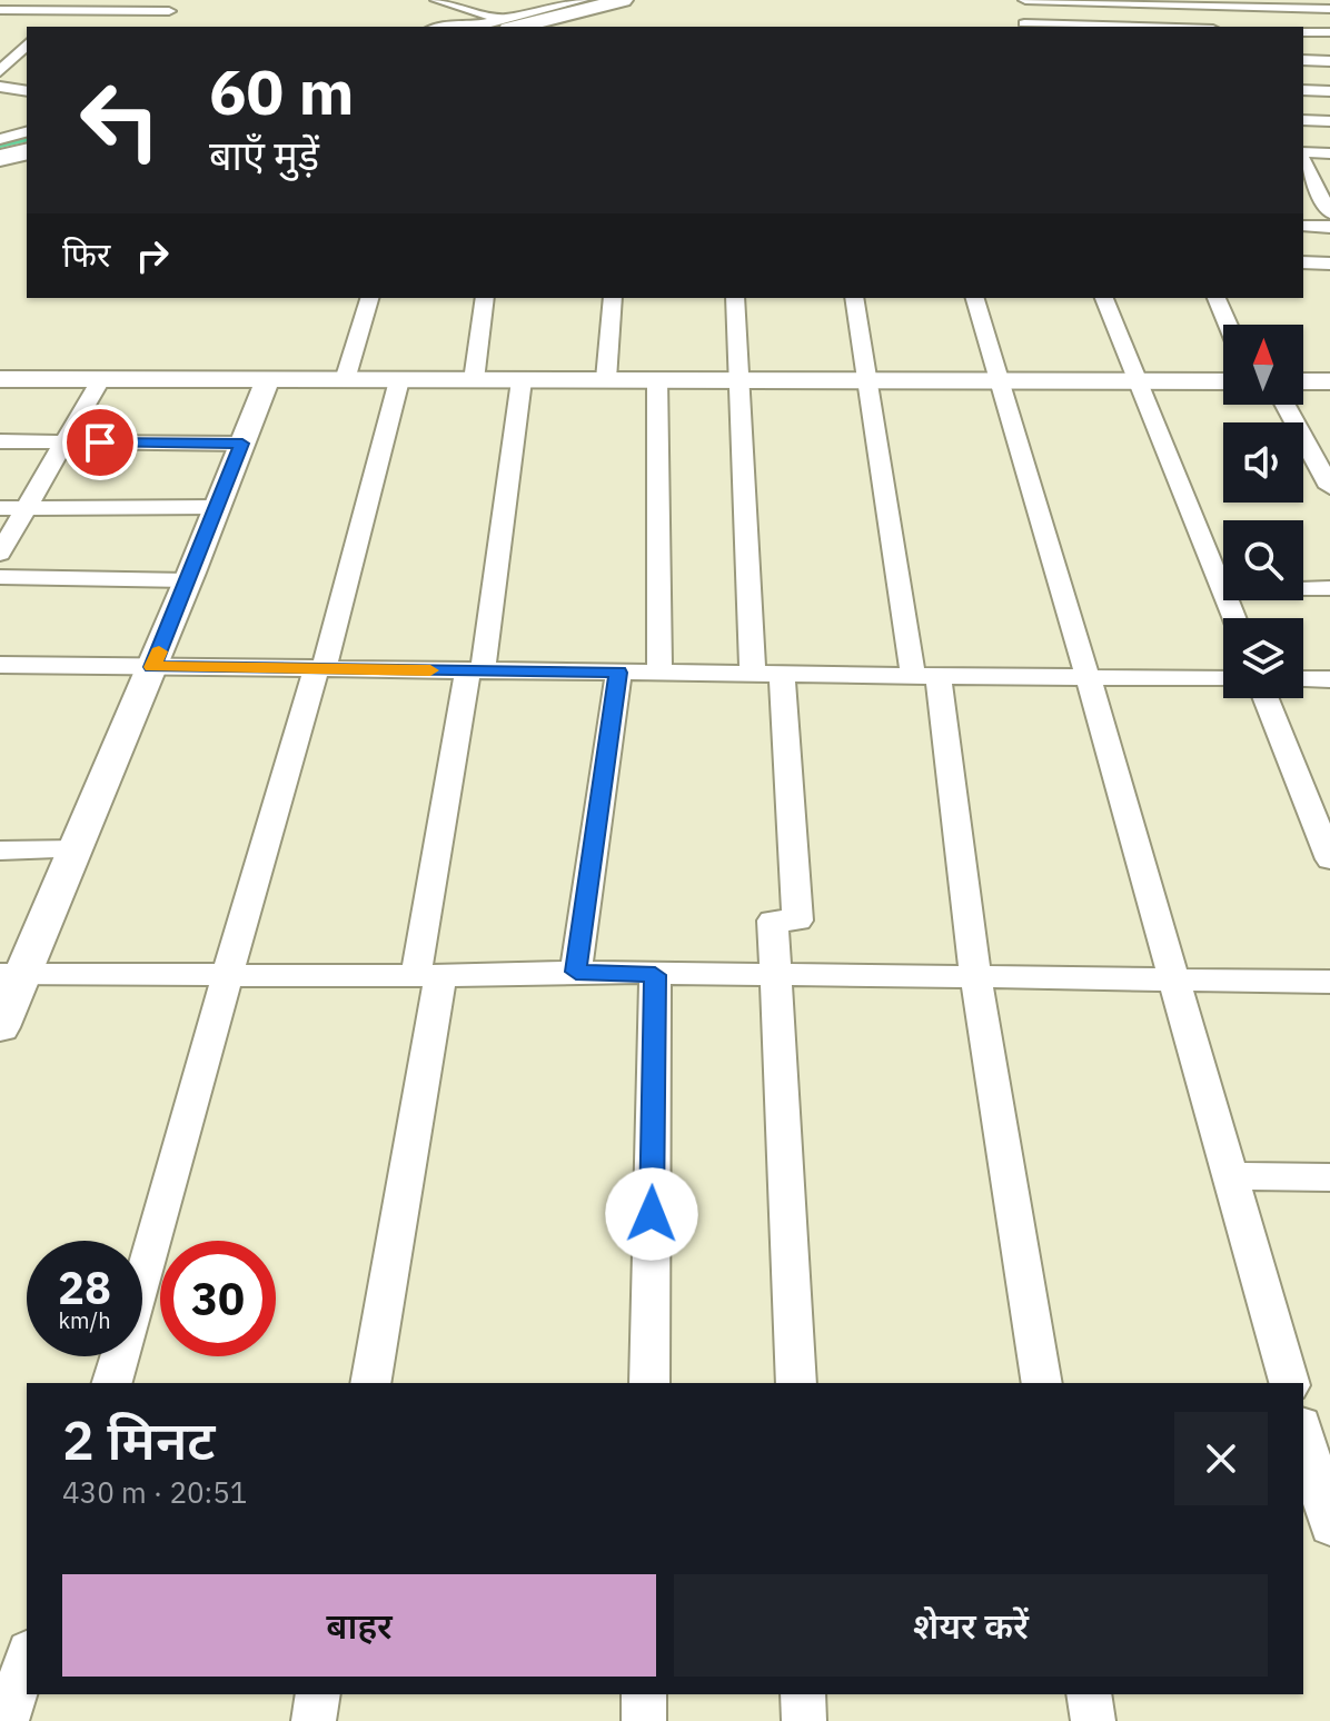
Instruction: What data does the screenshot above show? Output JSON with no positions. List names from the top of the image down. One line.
{"north":"top","page":{"turn":["60 m","बाएँ मुड़ें"],"then":"फिर","speed":"28 km/h","limit":"30","heading":["2 मिनट","430 m · 20:51"],"buttons":["बाहर","शेयर करें"]}}
